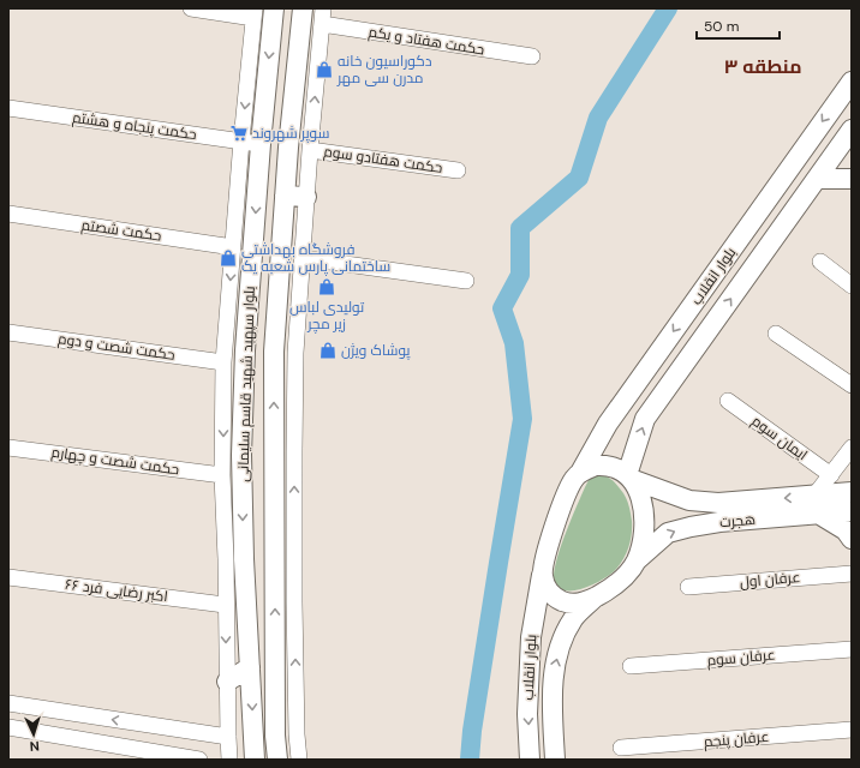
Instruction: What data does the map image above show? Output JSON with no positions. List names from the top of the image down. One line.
{"streets":{"main road":["بلوار انقلاب","بلوار سپهبد شهید قاسم سلیمانی","هجرت"],"street":["حکمت هفتاد و یکم","حکمت پنجاه و هشتم","حکمت هفتادو سوم","حکمت شصتم","حکمت شصت و دوم","ایمان سوم","حکمت شصت و چهارم","عرفان اول","۶۶ اکبر رضایی فرد","عرفان سوم","عرفان پنجم"]},"crossings":[["حکمت پنجاه و هشتم","بلوار سپهبد شهید قاسم سلیمانی"],["بلوار انقلاب","هجرت"]],"districts":["منطقه ۳"],"places":{"shop":["دکوراسیون خانه مدرن سی مهر","فروشگاه بهداشتی ساختمانی پارس شعبه یک","تولیدی لباس زیر مچر","پوشاک ویژن"],"supermarket":["سوپر شهروند"]},"scale_bar":"50 m","north":"bottom"}
